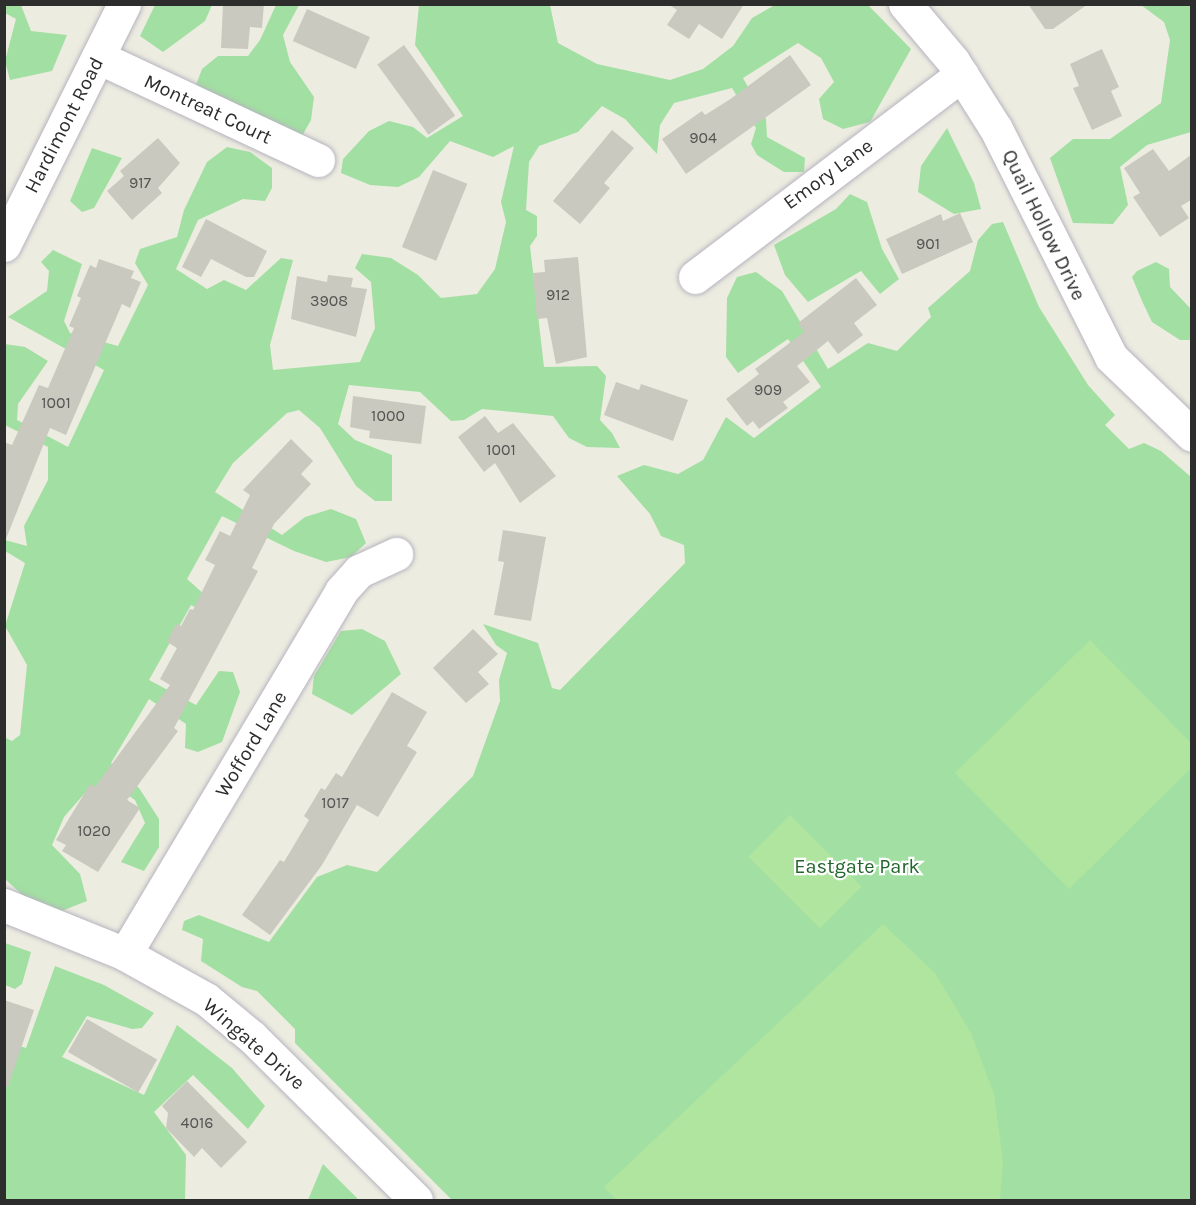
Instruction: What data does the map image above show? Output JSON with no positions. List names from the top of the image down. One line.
{"streets":{"street":["Montreat Court","Hardimont Road","Emory Lane","Quail Hollow Drive","Wofford Lane","Wingate Drive"]},"crossings":[["Montreat Court","Hardimont Road"],["Emory Lane","Quail Hollow Drive"],["Wofford Lane","Wingate Drive"]],"parks":["Eastgate Park"],"house_numbers":["904","917","901","912","3908","909","1001","1000","1001","1017","1020","4016"]}
